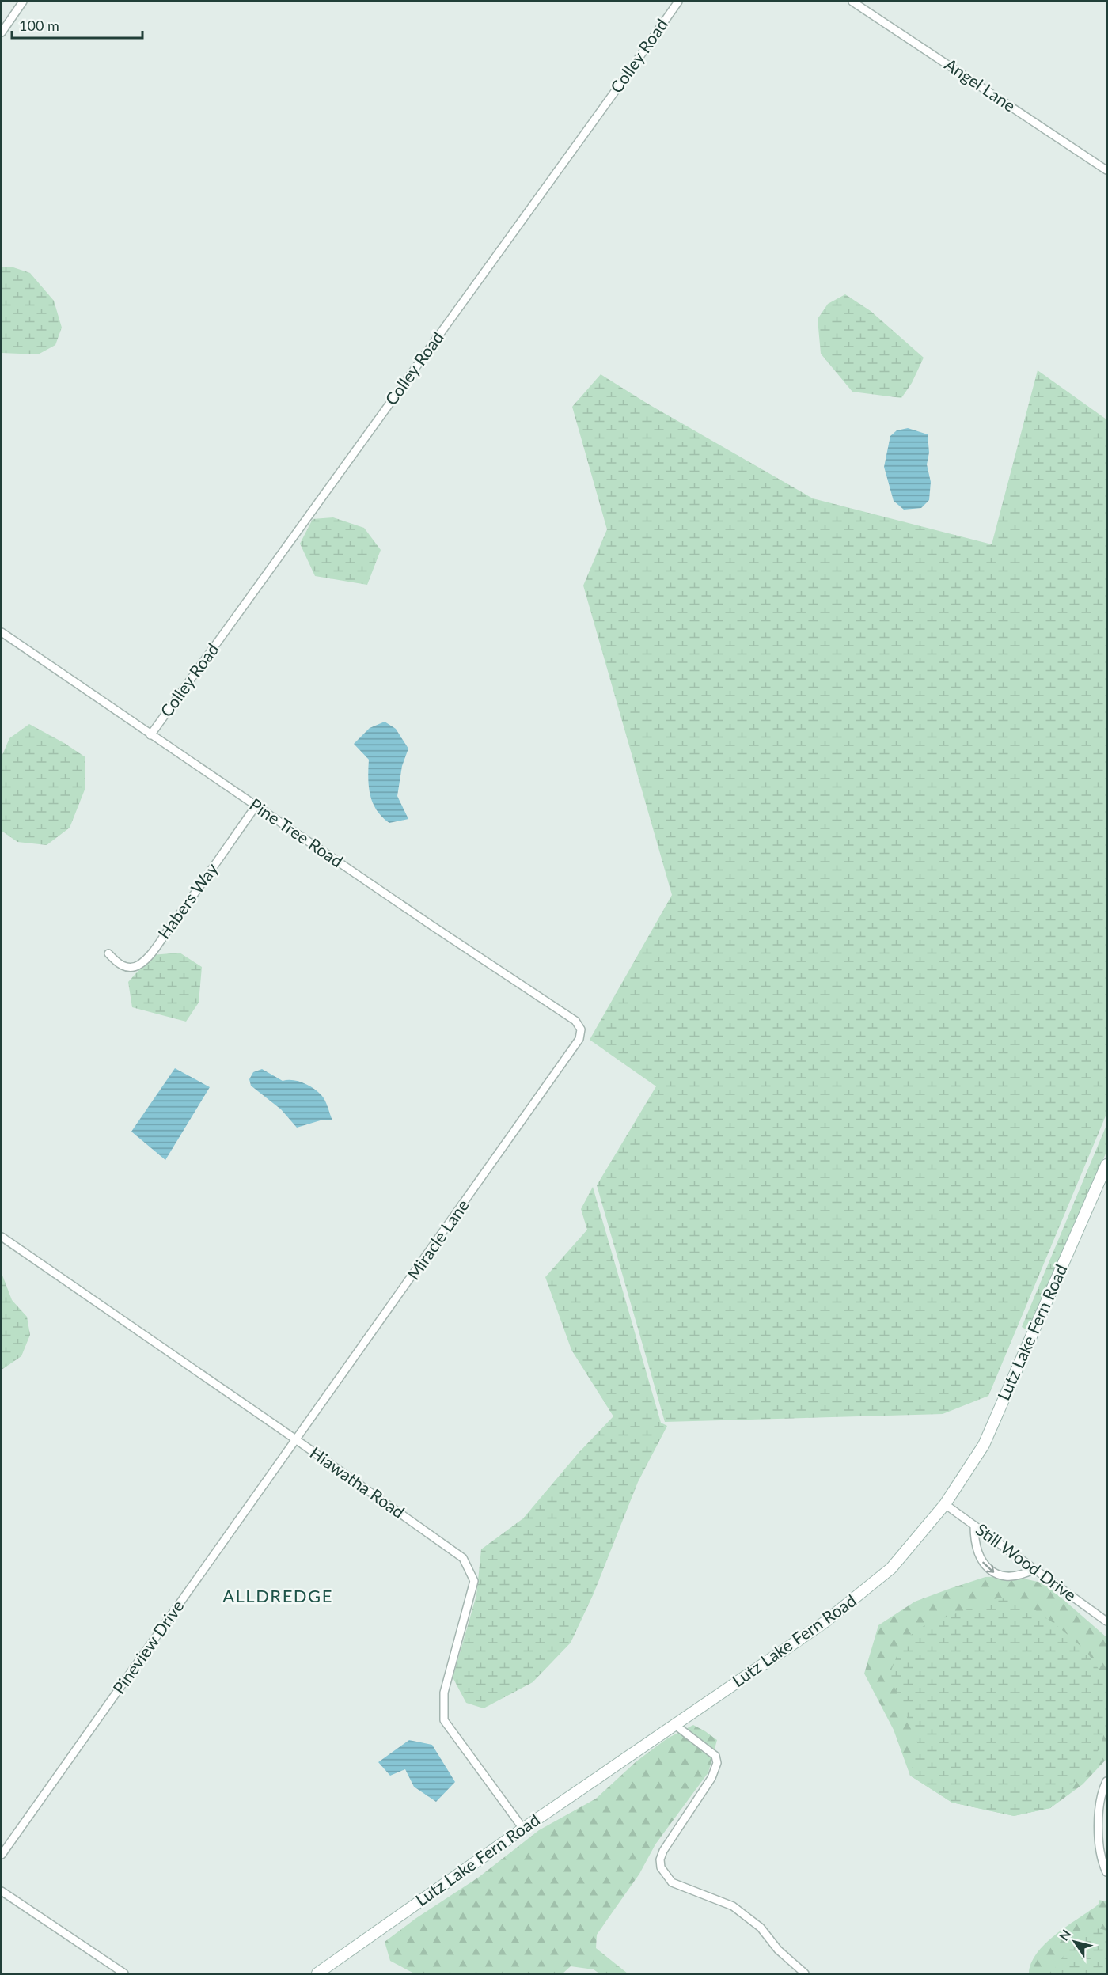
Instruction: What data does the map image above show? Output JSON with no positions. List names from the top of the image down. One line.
{"streets":{"main road":["Lutz Lake Fern Road"],"street":["Colley Road","Angel Lane","Pine Tree Road","Habers Way","Miracle Lane","Hiawatha Road","Still Wood Drive","Pineview Drive"]},"crossings":[["Colley Road","Pine Tree Road"],["Pine Tree Road","Habers Way"],["Pine Tree Road","Miracle Lane"],["Miracle Lane","Hiawatha Road"],["Miracle Lane","Pineview Drive"],["Lutz Lake Fern Road","Hiawatha Road"],["Lutz Lake Fern Road","Still Wood Drive"],["Hiawatha Road","Pineview Drive"]],"districts":["ALLDREDGE"],"scale_bar":"100 m","north":"top left"}
